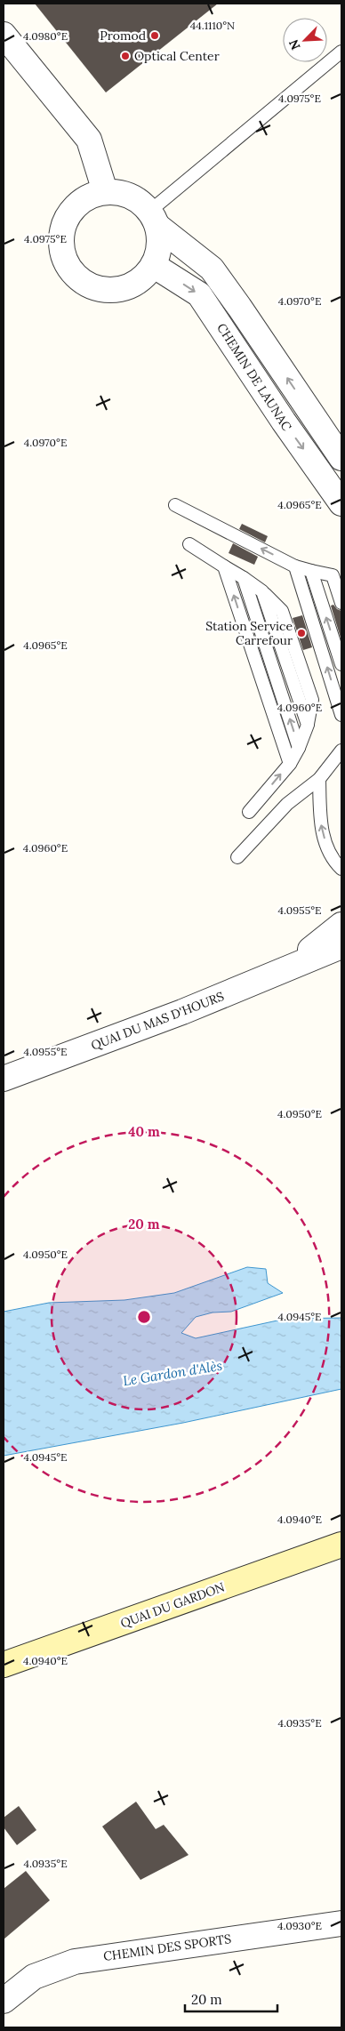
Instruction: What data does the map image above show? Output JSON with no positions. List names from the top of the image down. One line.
{"streets":{"main road":["QUAI DU GARDON"],"street":["CHEMIN DE LAUNAC","QUAI DU MAS D'HOURS","CHEMIN DES SPORTS"]},"water":["Le Gardon d'Alès"],"places":["Promod","Optical Center","Station Service Carrefour"],"scale_bar":"20 m","north":"bottom left","coordinates":["44.1110°N","4.0980°E","4.0975°E","4.0970°E","4.0965°E","4.0960°E","4.0955°E","4.0950°E","4.0945°E","4.0940°E","4.0935°E","4.0930°E"],"rings":["40 m","20 m"]}
